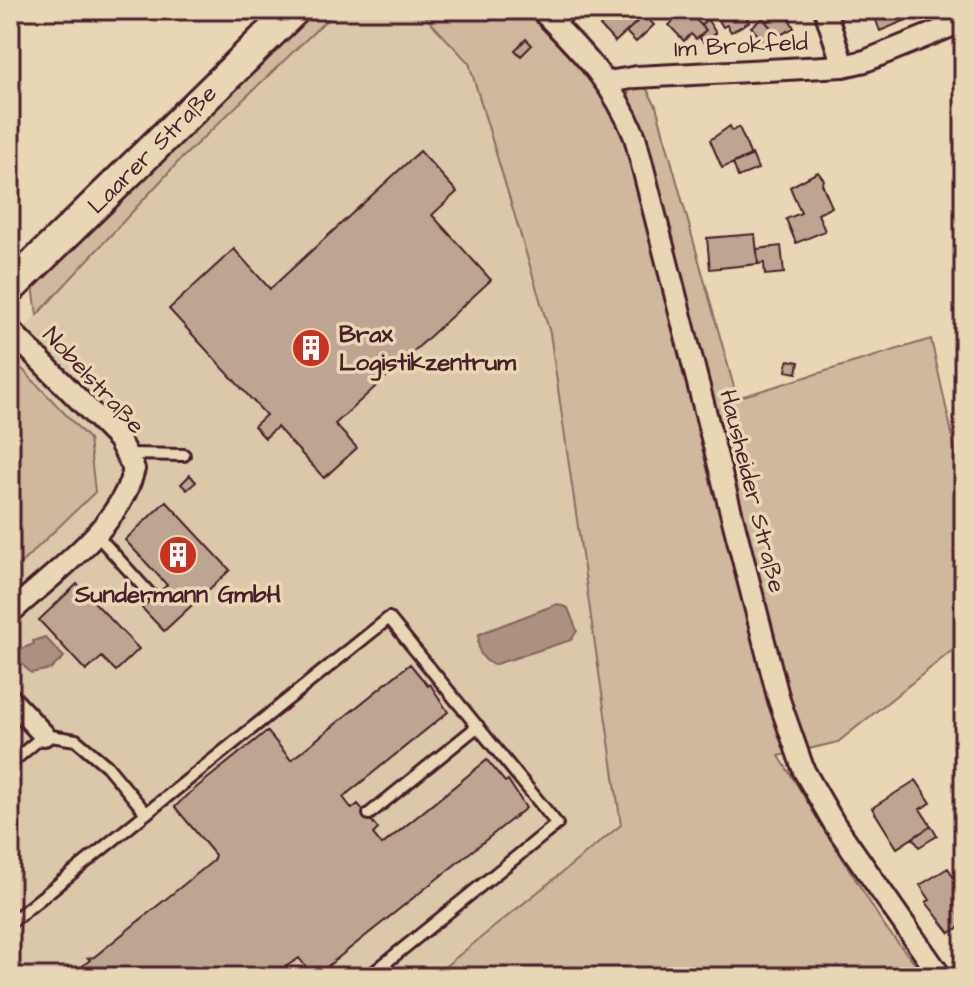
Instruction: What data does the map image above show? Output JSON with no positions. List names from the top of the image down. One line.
{"streets":{"main road":["Laarer Straße"],"street":["Im Brokfeld","Nobelstraße","Hausheider Straße"]},"crossings":[["Im Brokfeld","Hausheider Straße"]],"places":{"building":["Brax Logistikzentrum","Sundermann GmbH"]}}
